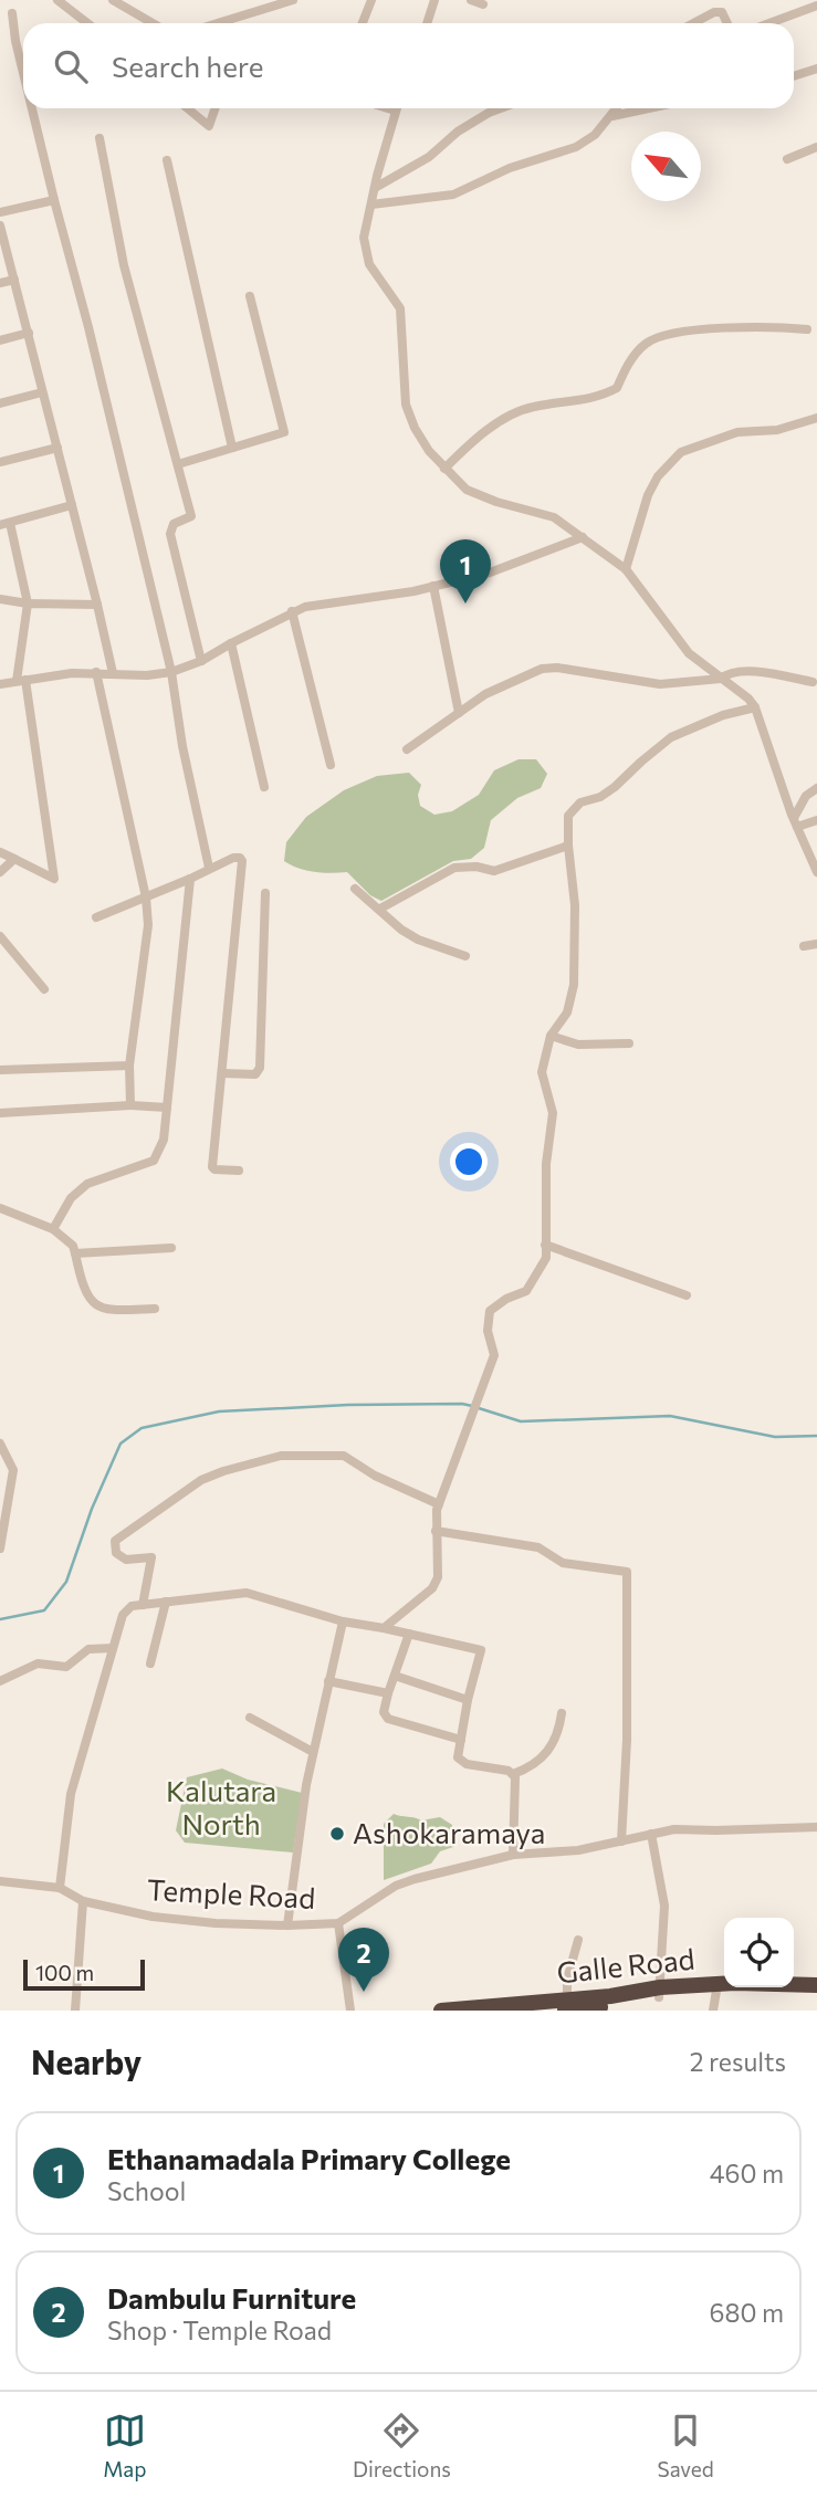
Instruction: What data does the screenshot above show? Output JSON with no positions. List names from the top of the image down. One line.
{"streets":{"highway":["Galle Road"],"street":["Temple Road"]},"parks":["Kalutara North"],"places":["Ashokaramaya"],"scale_bar":"100 m","north":"top left","page":{"search":"Search here","pins":["1","2"],"scale":"100 m","heading":["Nearby","2 results"],"list":[{"mark":"1","name":"Ethanamadala Primary College","note":"School","value":"460 m"},{"mark":"2","name":"Dambulu Furniture","note":"Shop · Temple Road","value":"680 m"}],"nav":["Map","Directions","Saved"]}}
